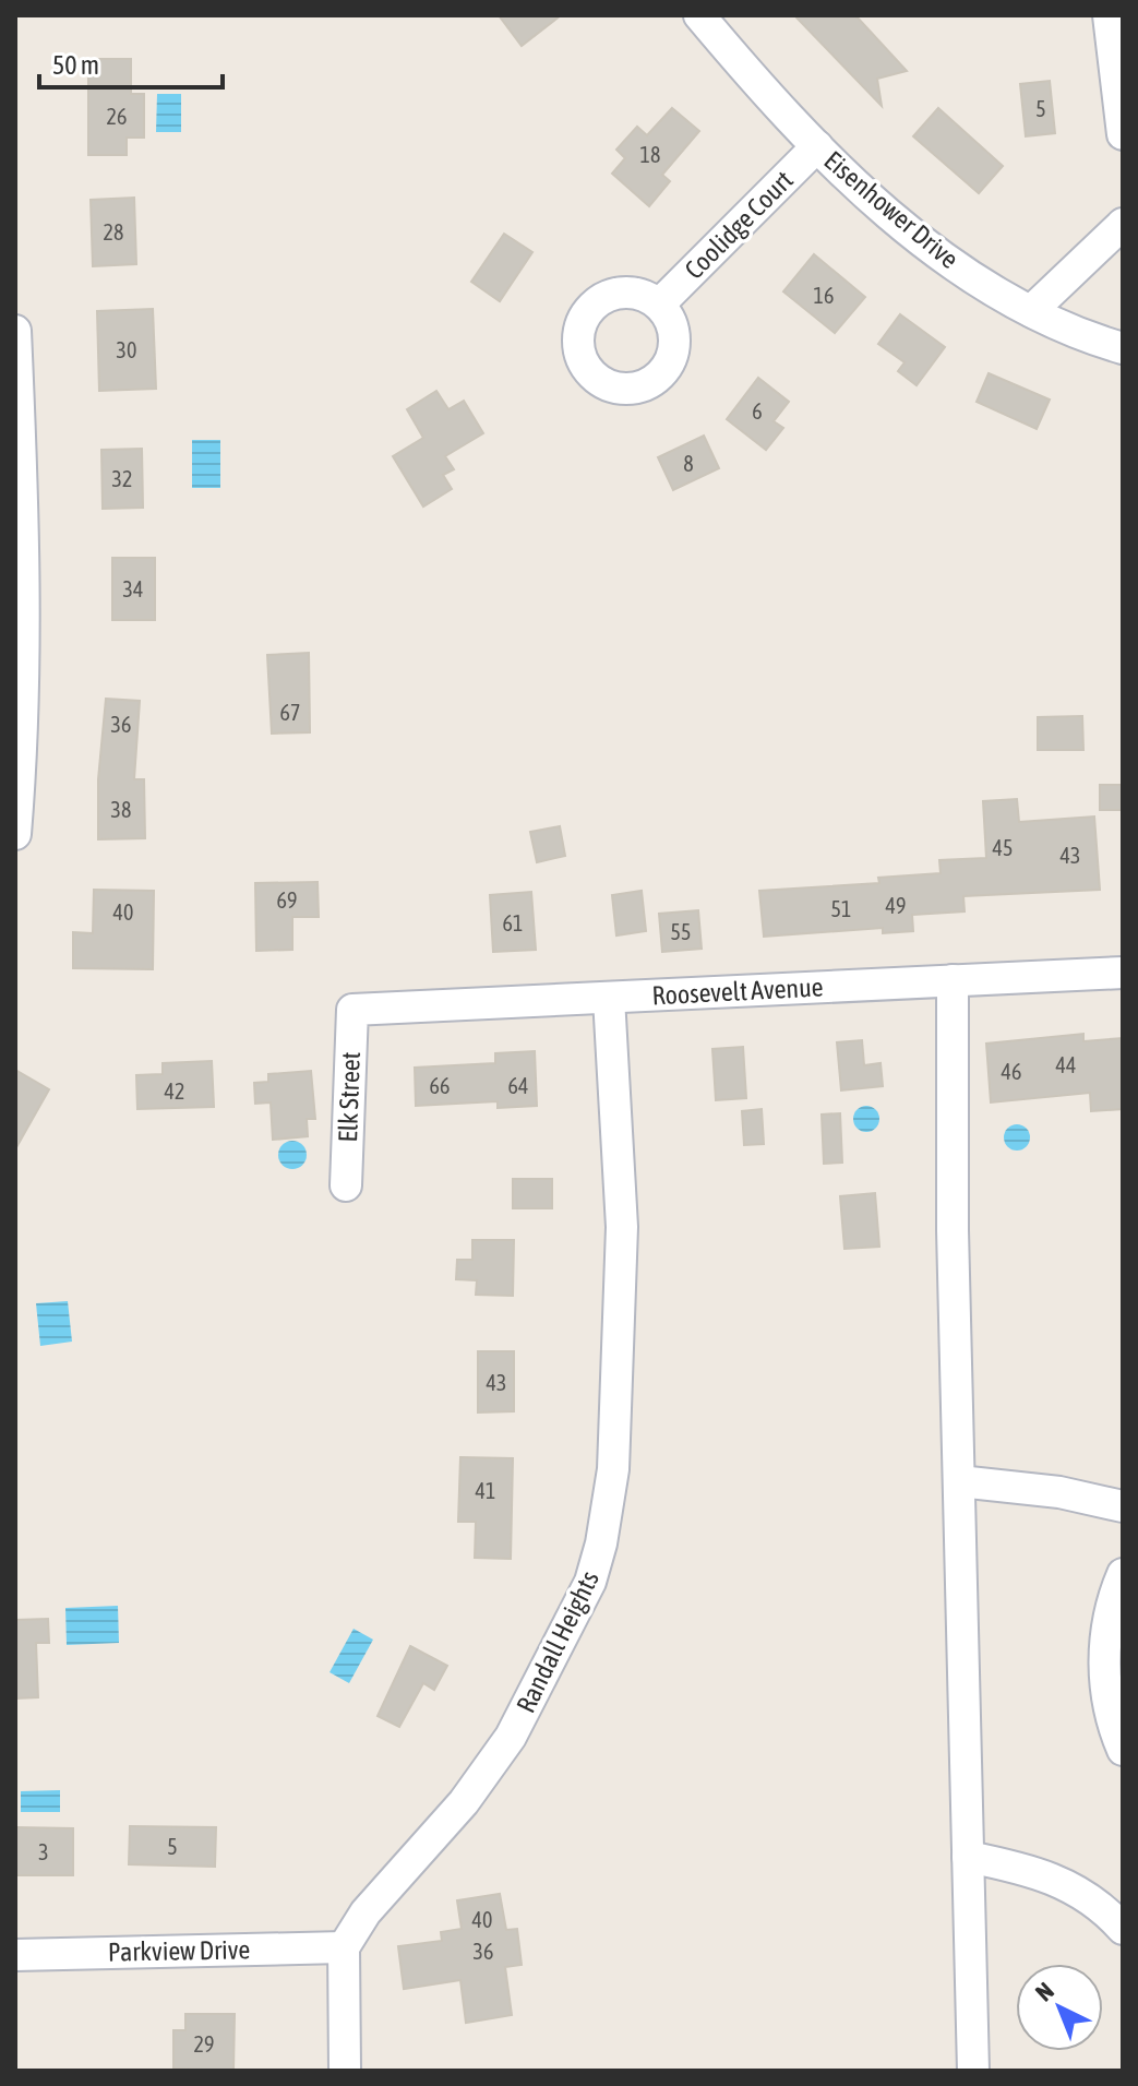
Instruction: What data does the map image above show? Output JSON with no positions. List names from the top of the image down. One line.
{"streets":{"street":["Eisenhower Drive","Coolidge Court","Roosevelt Avenue","Elk Street","Randall Heights","Parkview Drive"]},"crossings":[["Eisenhower Drive","Coolidge Court"],["Roosevelt Avenue","Elk Street"],["Roosevelt Avenue","Randall Heights"],["Randall Heights","Parkview Drive"]],"house_numbers":["5","26","18","28","16","30","6","8","32","34","67","36","38","45","43","69","49","51","40","61","55","44","46","66","64","42","43","41","5","3","40","36","29"],"scale_bar":"50 m","north":"top left"}
